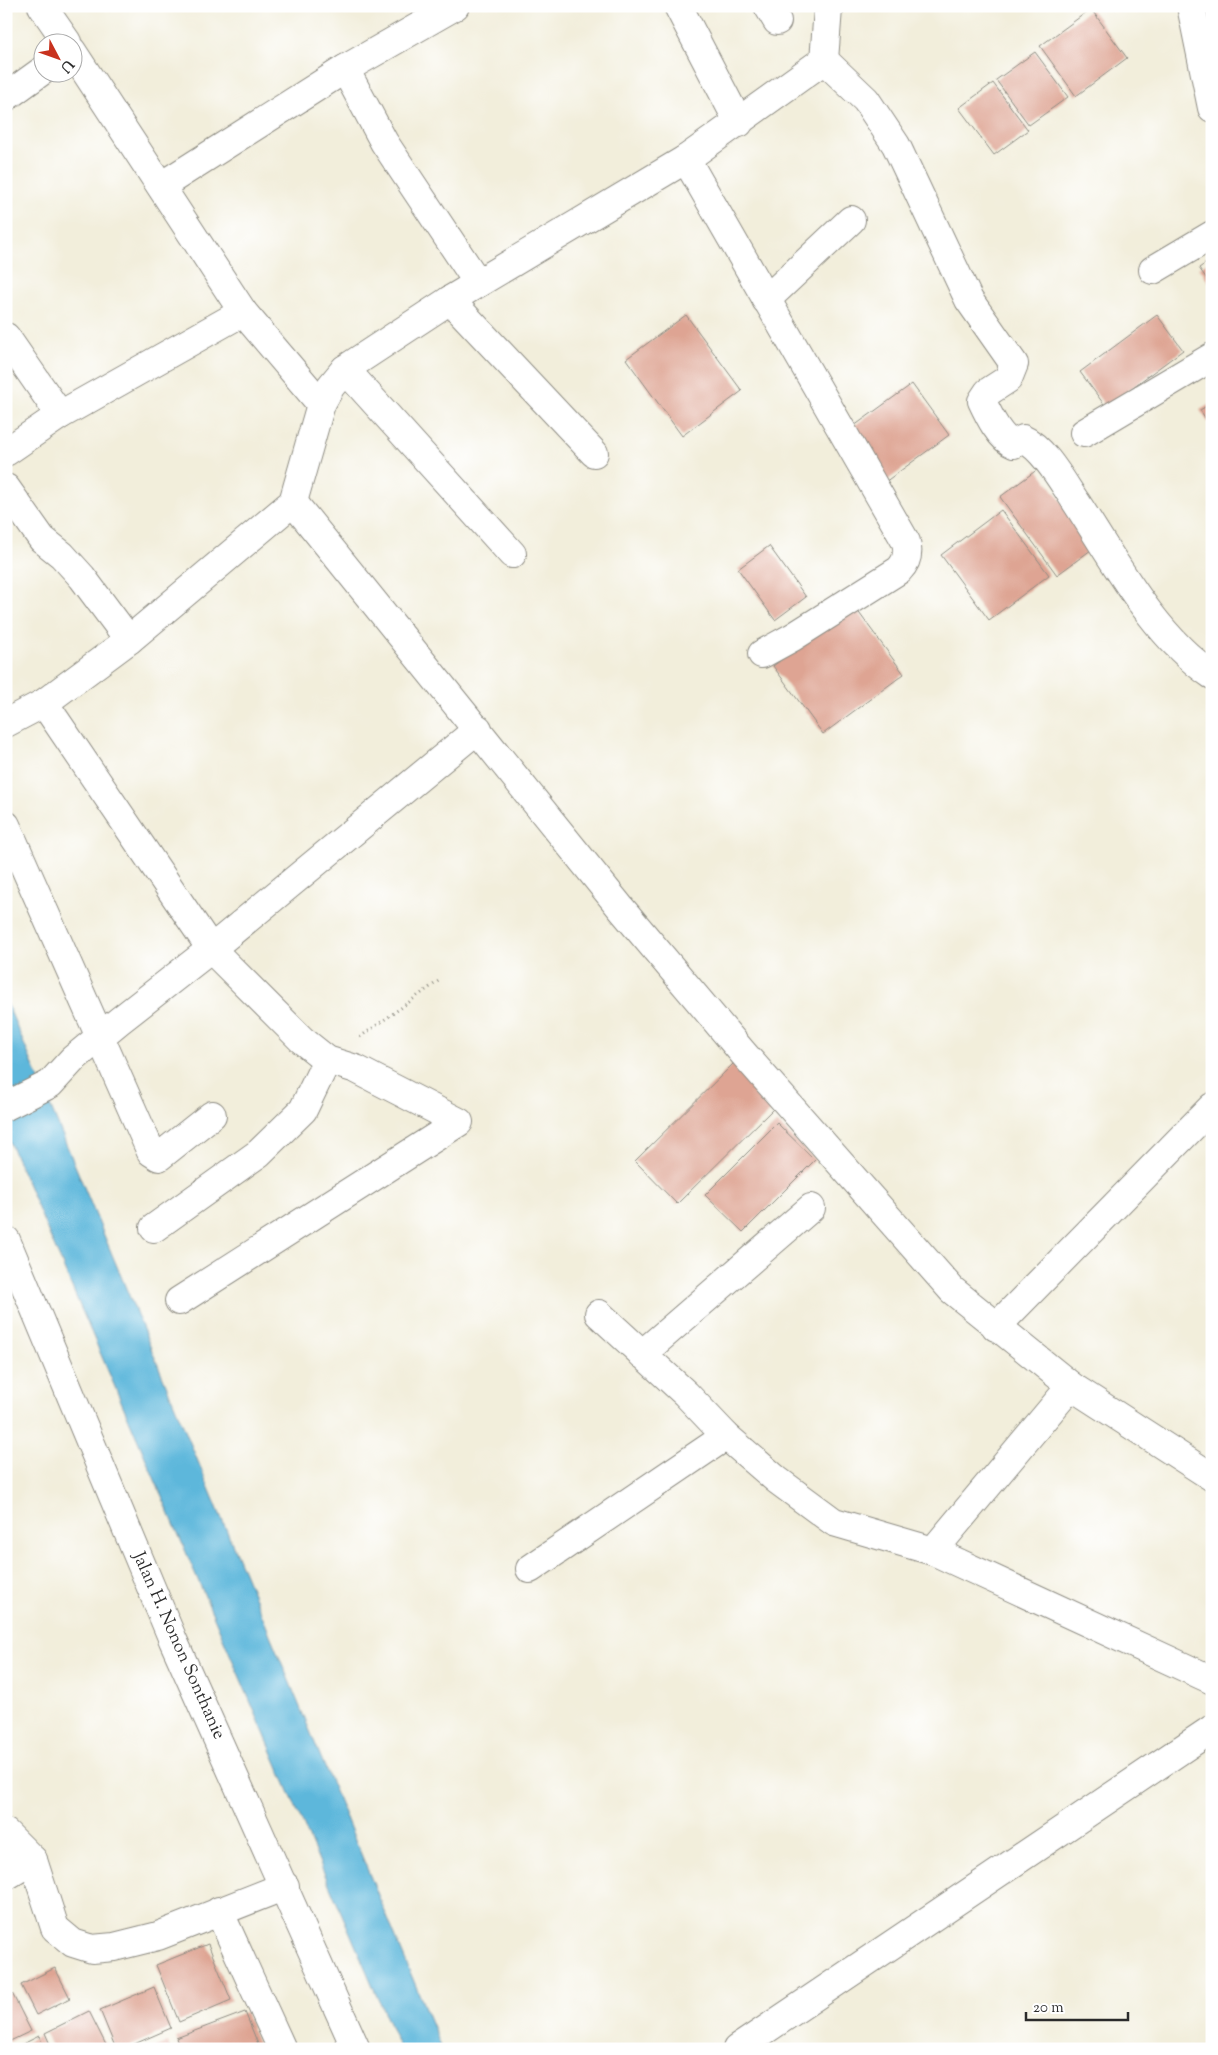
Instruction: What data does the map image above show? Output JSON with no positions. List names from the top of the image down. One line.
{"streets":{"street":["Jalan H. Nonon Sonthanie"]},"scale_bar":"20 m","north":"bottom right"}
